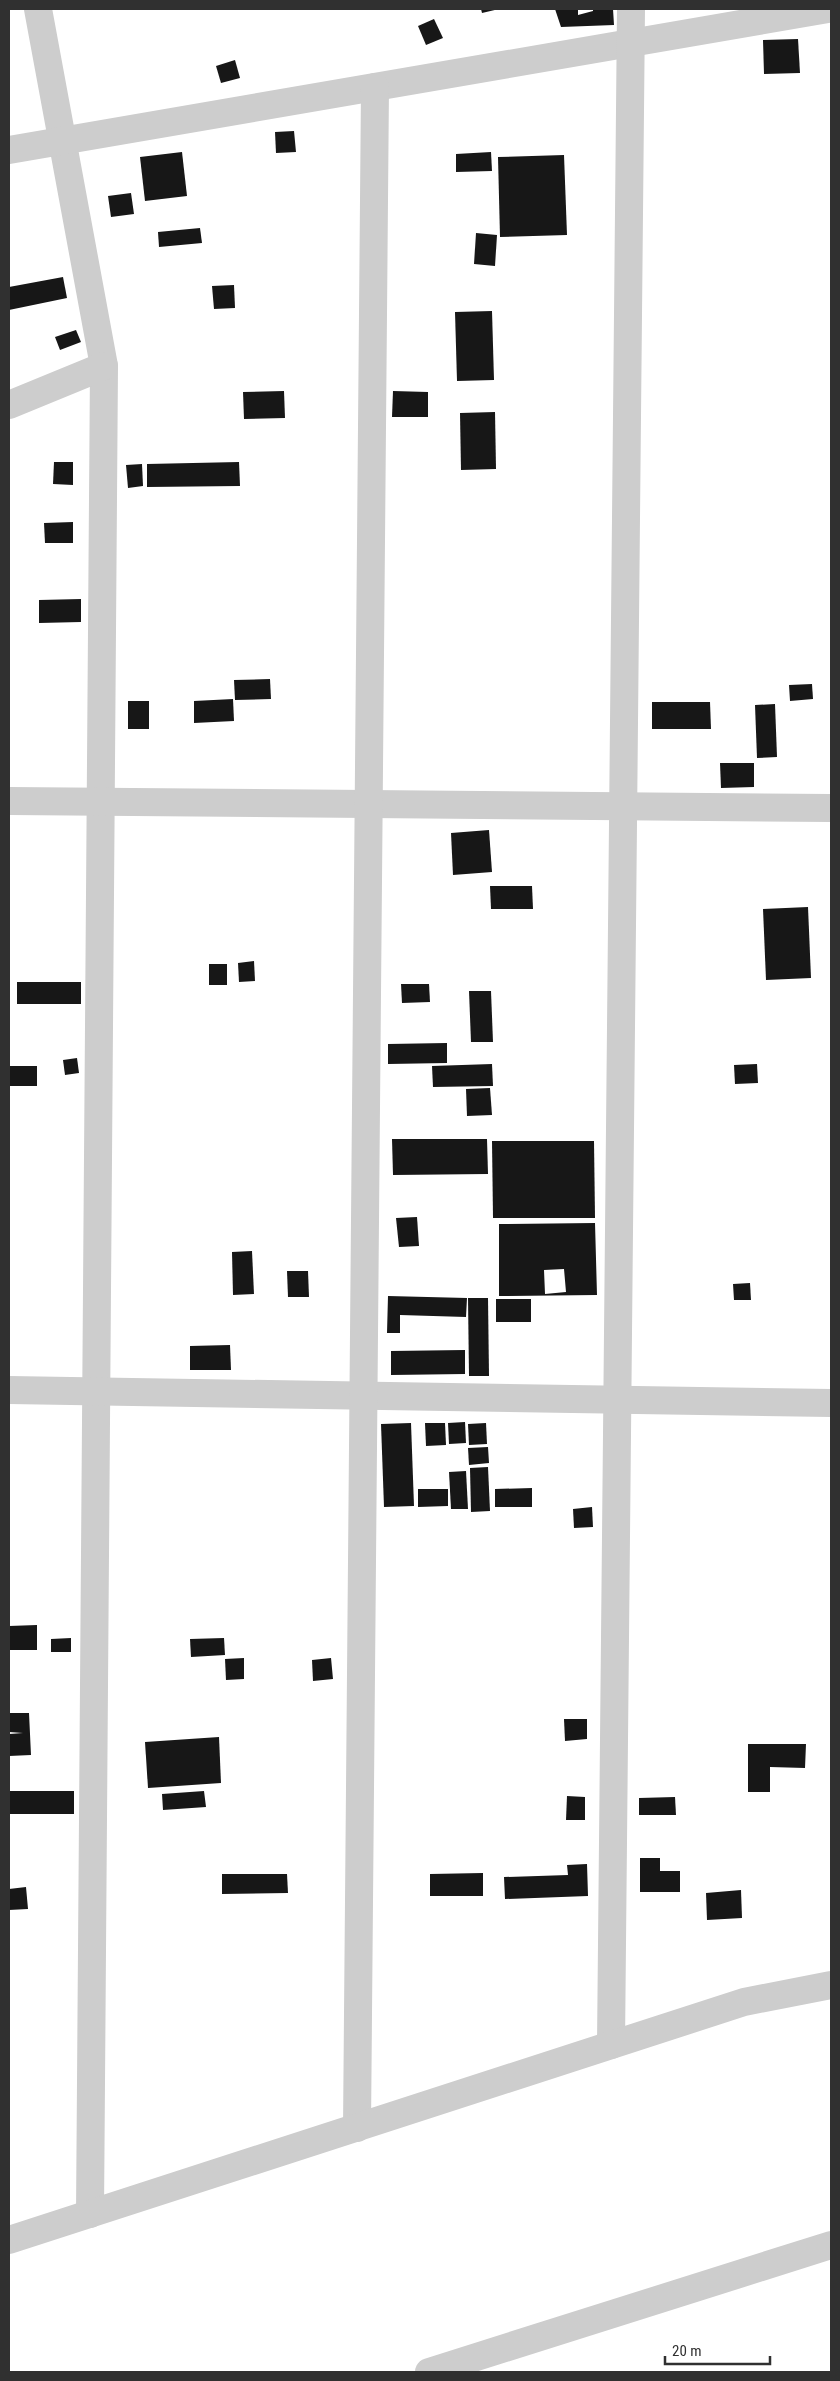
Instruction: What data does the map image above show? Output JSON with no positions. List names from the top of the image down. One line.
{"scale_bar":"20 m"}
